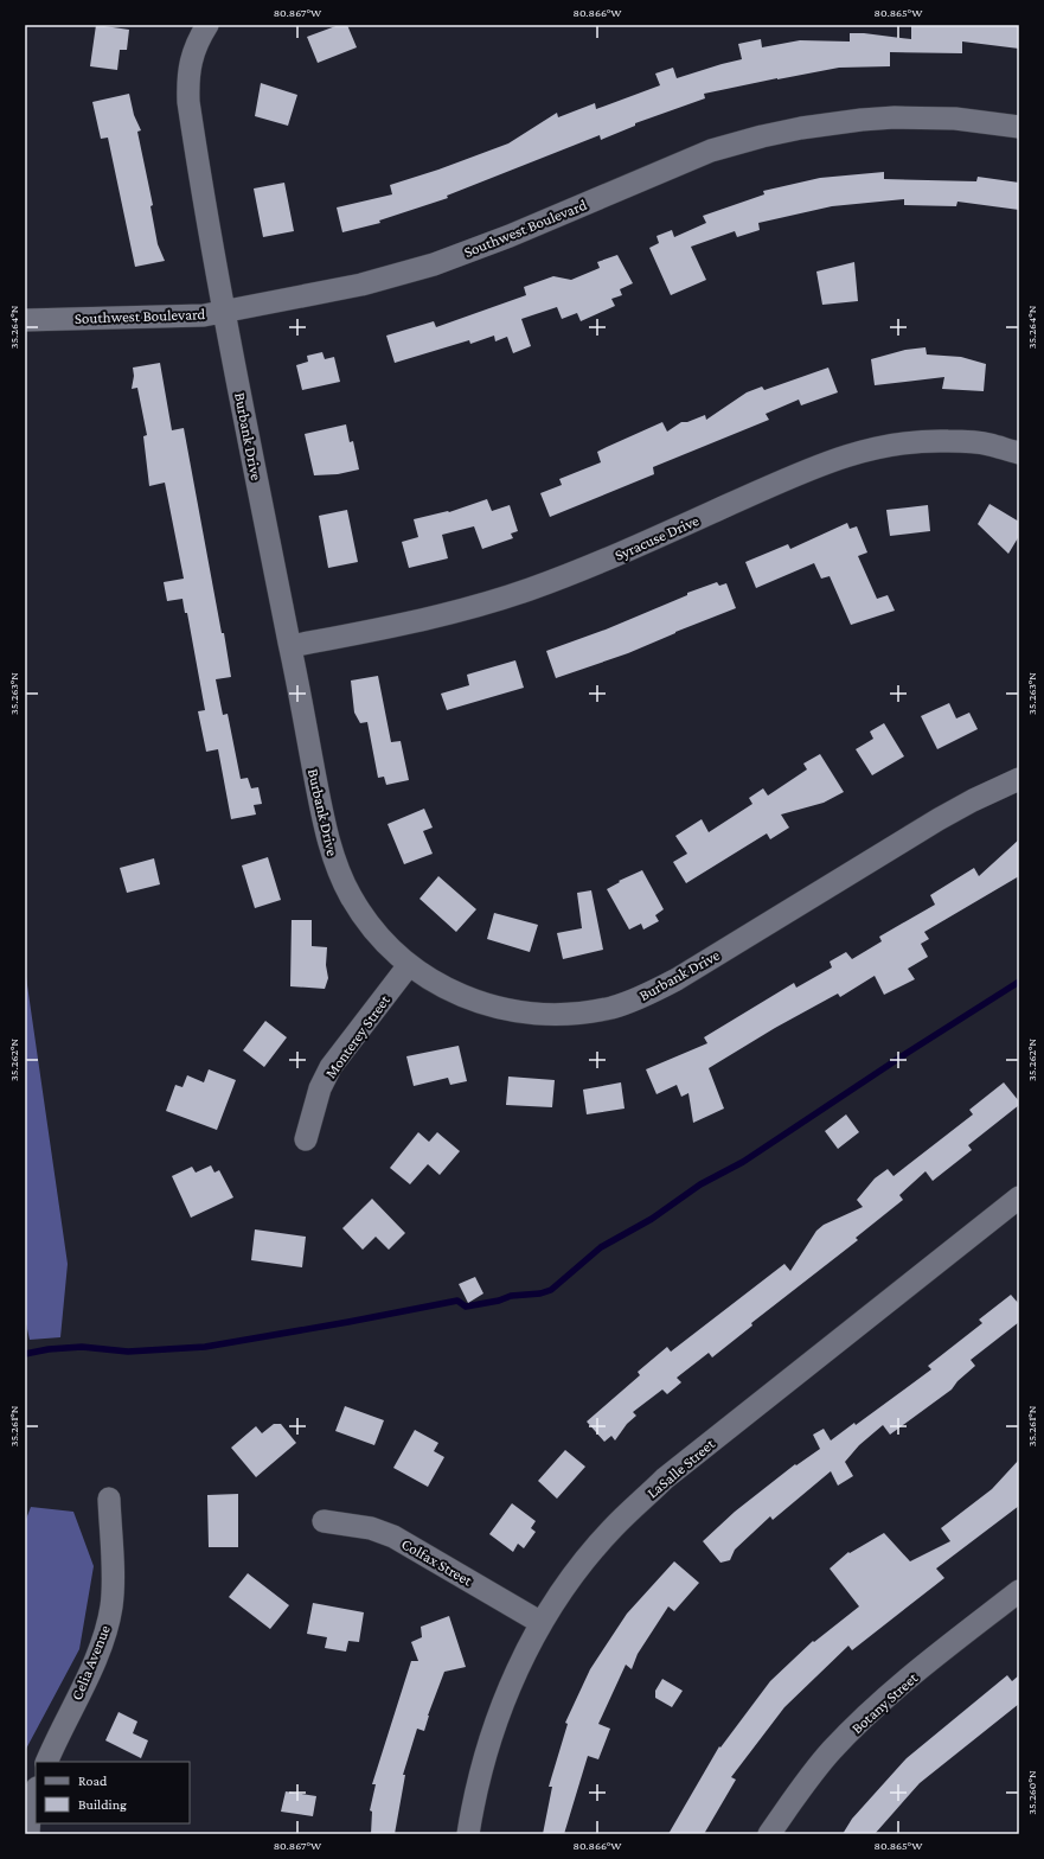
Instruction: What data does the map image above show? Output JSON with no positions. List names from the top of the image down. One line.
{"streets":{"street":["Southwest Boulevard","Burbank Drive","Syracuse Drive","Monterey Street","LaSalle Street","Colfax Street","Celia Avenue","Botany Street"]},"crossings":[["Southwest Boulevard","Burbank Drive"],["Burbank Drive","Syracuse Drive"],["Burbank Drive","Monterey Street"],["LaSalle Street","Colfax Street"]],"legend":["Road","Building"],"coordinates":["80.867°W","80.866°W","80.865°W","35.264°N","35.263°N","35.262°N","35.261°N","35.260°N"]}
